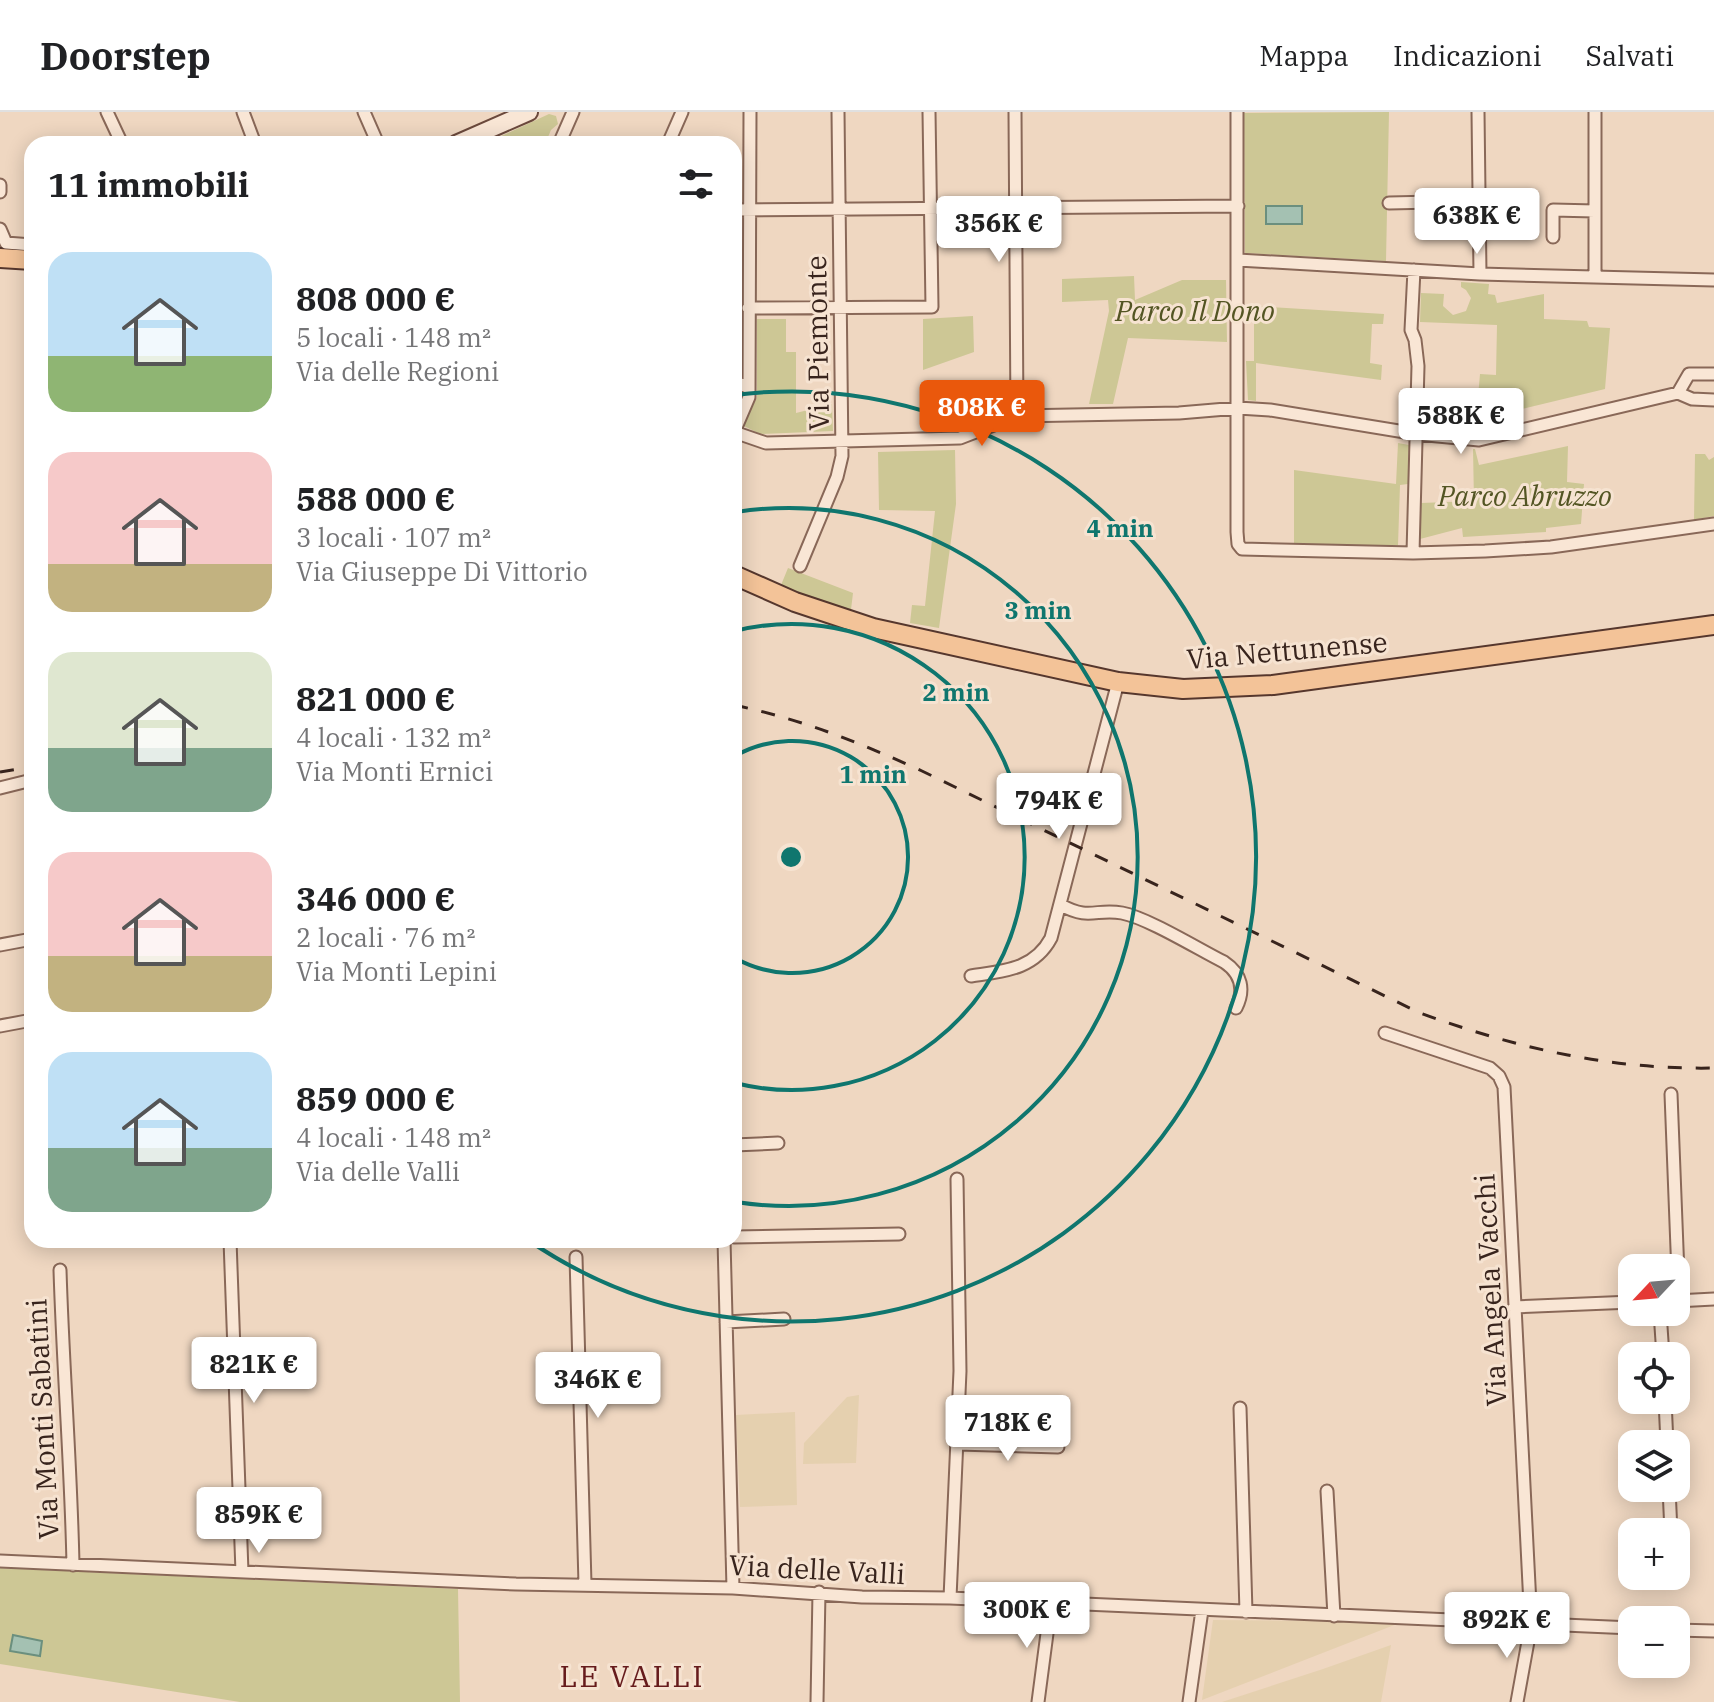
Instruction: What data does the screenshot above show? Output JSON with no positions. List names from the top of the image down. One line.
{"streets":{"main road":["Via Nettunense"],"street":["Via Piemonte","Via Angela Vacchi","Via Monti Sabatini","Via delle Valli"]},"crossings":[["Via Angela Vacchi","Via delle Valli"],["Via Monti Sabatini","Via delle Valli"]],"districts":["LE VALLI"],"parks":["Parco Il Dono","Parco Abruzzo"],"north":"bottom left","page":{"header":"Doorstep","nav":["Mappa","Indicazioni","Salvati"],"heading":"11 immobili","price":["638K €","356K €","808K €","588K €","794K €","821K €","346K €","718K €","859K €","300K €","892K €"],"list":[{"name":"808 000 €","note":"5 locali · 148 m² · Via delle Regioni"},{"name":"588 000 €","note":"3 locali · 107 m² · Via Giuseppe Di Vittorio"},{"name":"821 000 €","note":"4 locali · 132 m² · Via Monti Ernici"},{"name":"346 000 €","note":"2 locali · 76 m² · Via Monti Lepini"},{"name":"859 000 €","note":"4 locali · 148 m² · Via delle Valli"}],"map_buttons":["+","−"]},"rings":["4 min","3 min","2 min","1 min"]}
